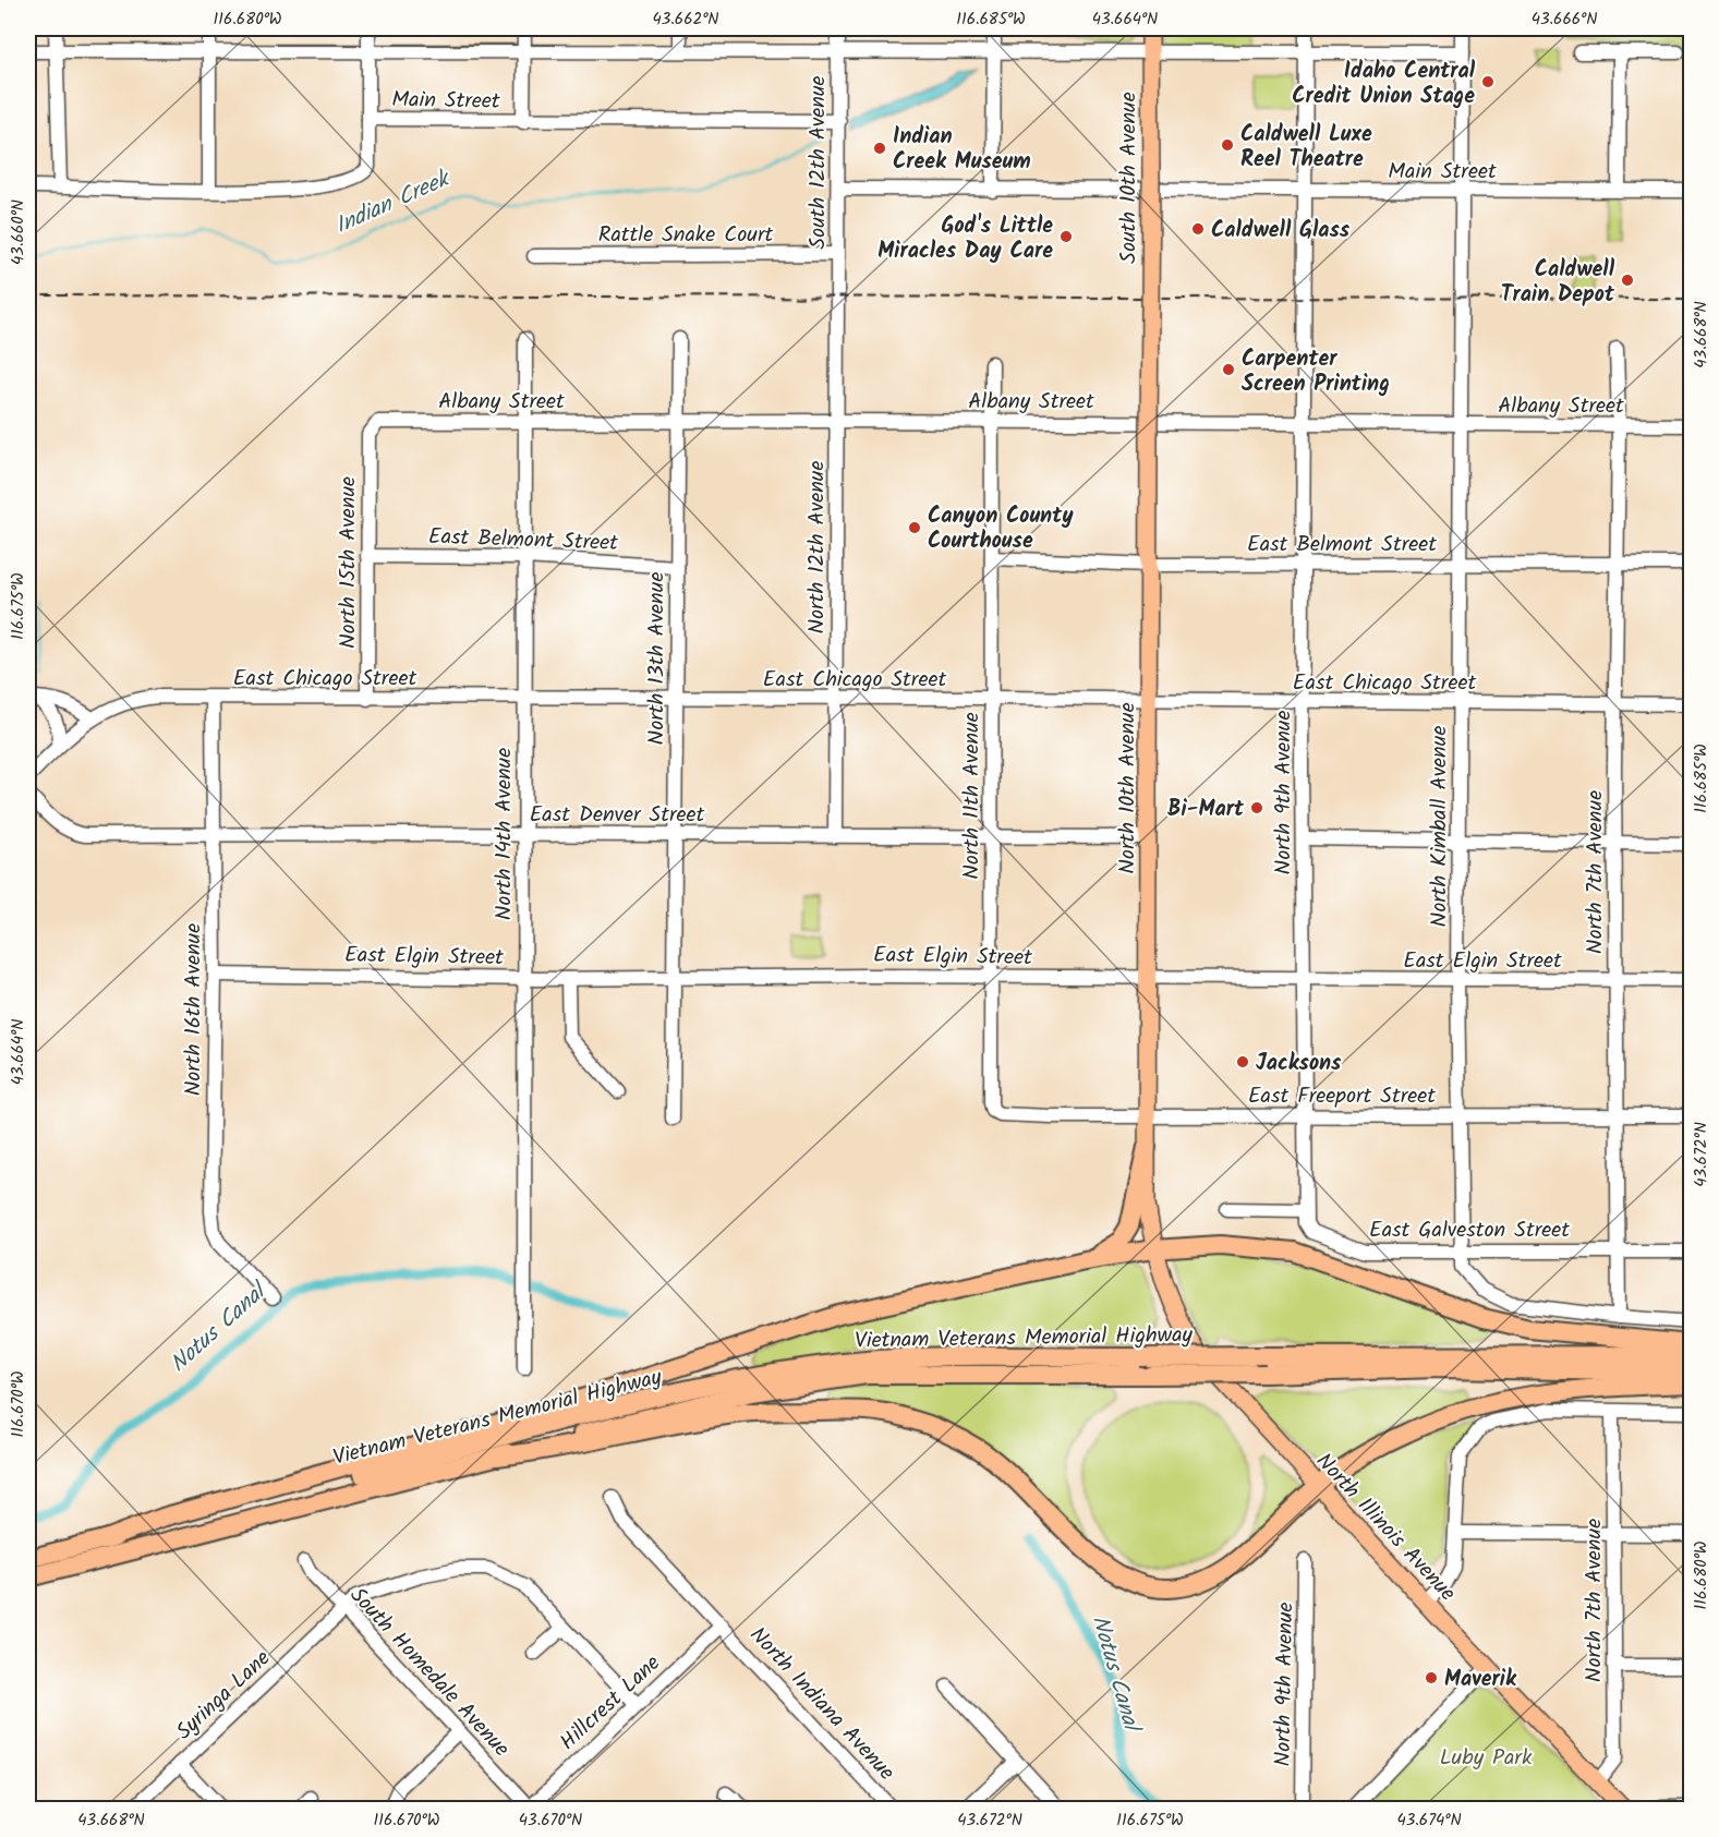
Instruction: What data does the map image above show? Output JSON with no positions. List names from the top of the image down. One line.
{"streets":{"highway":["Vietnam Veterans Memorial Highway"],"main road":["South 10th Avenue","North 10th Avenue","North Illinois Avenue"],"street":["Main Street","South 12th Avenue","Rattle Snake Court","Albany Street","East Belmont Street","North 12th Avenue","North 15th Avenue","North 13th Avenue","East Chicago Street","North 9th Avenue","North 11th Avenue","East Denver Street","North Kimball Avenue","North 14th Avenue","North 7th Avenue","East Elgin Street","North 16th Avenue","East Freeport Street","East Galveston Street","South Homedale Avenue","Syringa Lane","Hillcrest Lane","North Indiana Avenue"]},"crossings":[["Main Street","South 12th Avenue"],["Main Street","North 9th Avenue"],["Main Street","North Kimball Avenue"],["South 12th Avenue","Rattle Snake Court"],["South 12th Avenue","North 12th Avenue"],["South 10th Avenue","North 10th Avenue"],["Albany Street","North 12th Avenue"],["Albany Street","North 15th Avenue"],["Albany Street","North 13th Avenue"],["Albany Street","North 9th Avenue"],["Albany Street","North 11th Avenue"],["Albany Street","North Kimball Avenue"],["Albany Street","North 14th Avenue"],["Albany Street","North 7th Avenue"],["East Belmont Street","North 15th Avenue"],["East Belmont Street","North 13th Avenue"],["East Belmont Street","North 10th Avenue"],["East Belmont Street","North 9th Avenue"],["East Belmont Street","North 11th Avenue"],["East Belmont Street","North Kimball Avenue"],["East Belmont Street","North 14th Avenue"],["East Belmont Street","North 7th Avenue"],["North 12th Avenue","East Chicago Street"],["North 12th Avenue","East Denver Street"],["North 15th Avenue","East Chicago Street"],["North 13th Avenue","East Chicago Street"],["North 13th Avenue","East Denver Street"],["North 13th Avenue","East Elgin Street"],["East Chicago Street","North 10th Avenue"],["East Chicago Street","North 9th Avenue"],["East Chicago Street","North 11th Avenue"],["East Chicago Street","North Kimball Avenue"],["East Chicago Street","North 14th Avenue"],["East Chicago Street","North 7th Avenue"],["East Chicago Street","North 16th Avenue"],["North 10th Avenue","East Denver Street"],["North 10th Avenue","East Elgin Street"],["North 10th Avenue","East Freeport Street"],["North 10th Avenue","North Illinois Avenue"],["North 9th Avenue","East Elgin Street"],["North 9th Avenue","East Freeport Street"],["North 9th Avenue","East Galveston Street"],["North 11th Avenue","East Denver Street"],["North 11th Avenue","East Elgin Street"],["North 11th Avenue","East Freeport Street"],["East Denver Street","North 14th Avenue"],["East Denver Street","North 16th Avenue"],["North Kimball Avenue","North 7th Avenue"],["North Kimball Avenue","East Elgin Street"],["North Kimball Avenue","East Freeport Street"],["North Kimball Avenue","East Galveston Street"],["North 14th Avenue","East Elgin Street"],["North 7th Avenue","East Elgin Street"],["North 7th Avenue","East Freeport Street"],["North 7th Avenue","East Galveston Street"],["North 7th Avenue","North Illinois Avenue"],["East Elgin Street","North 16th Avenue"],["South Homedale Avenue","Syringa Lane"],["South Homedale Avenue","Hillcrest Lane"],["Syringa Lane","Hillcrest Lane"],["Hillcrest Lane","North Indiana Avenue"]],"water":["Indian Creek","Notus Canal"],"parks":["Luby Park"],"places":["Idaho Central Credit Union Stage","Caldwell Luxe Reel Theatre","Indian Creek Museum","Caldwell Glass","God's Little Miracles Day Care","Caldwell Train Depot","Carpenter Screen Printing","Canyon County Courthouse","Bi-Mart","Jacksons","Maverik"],"coordinates":["116.680°W","43.662°N","116.685°W","43.664°N","43.666°N","43.660°N","43.668°N","116.675°W","43.672°N","116.670°W","43.670°N","43.674°N"]}
